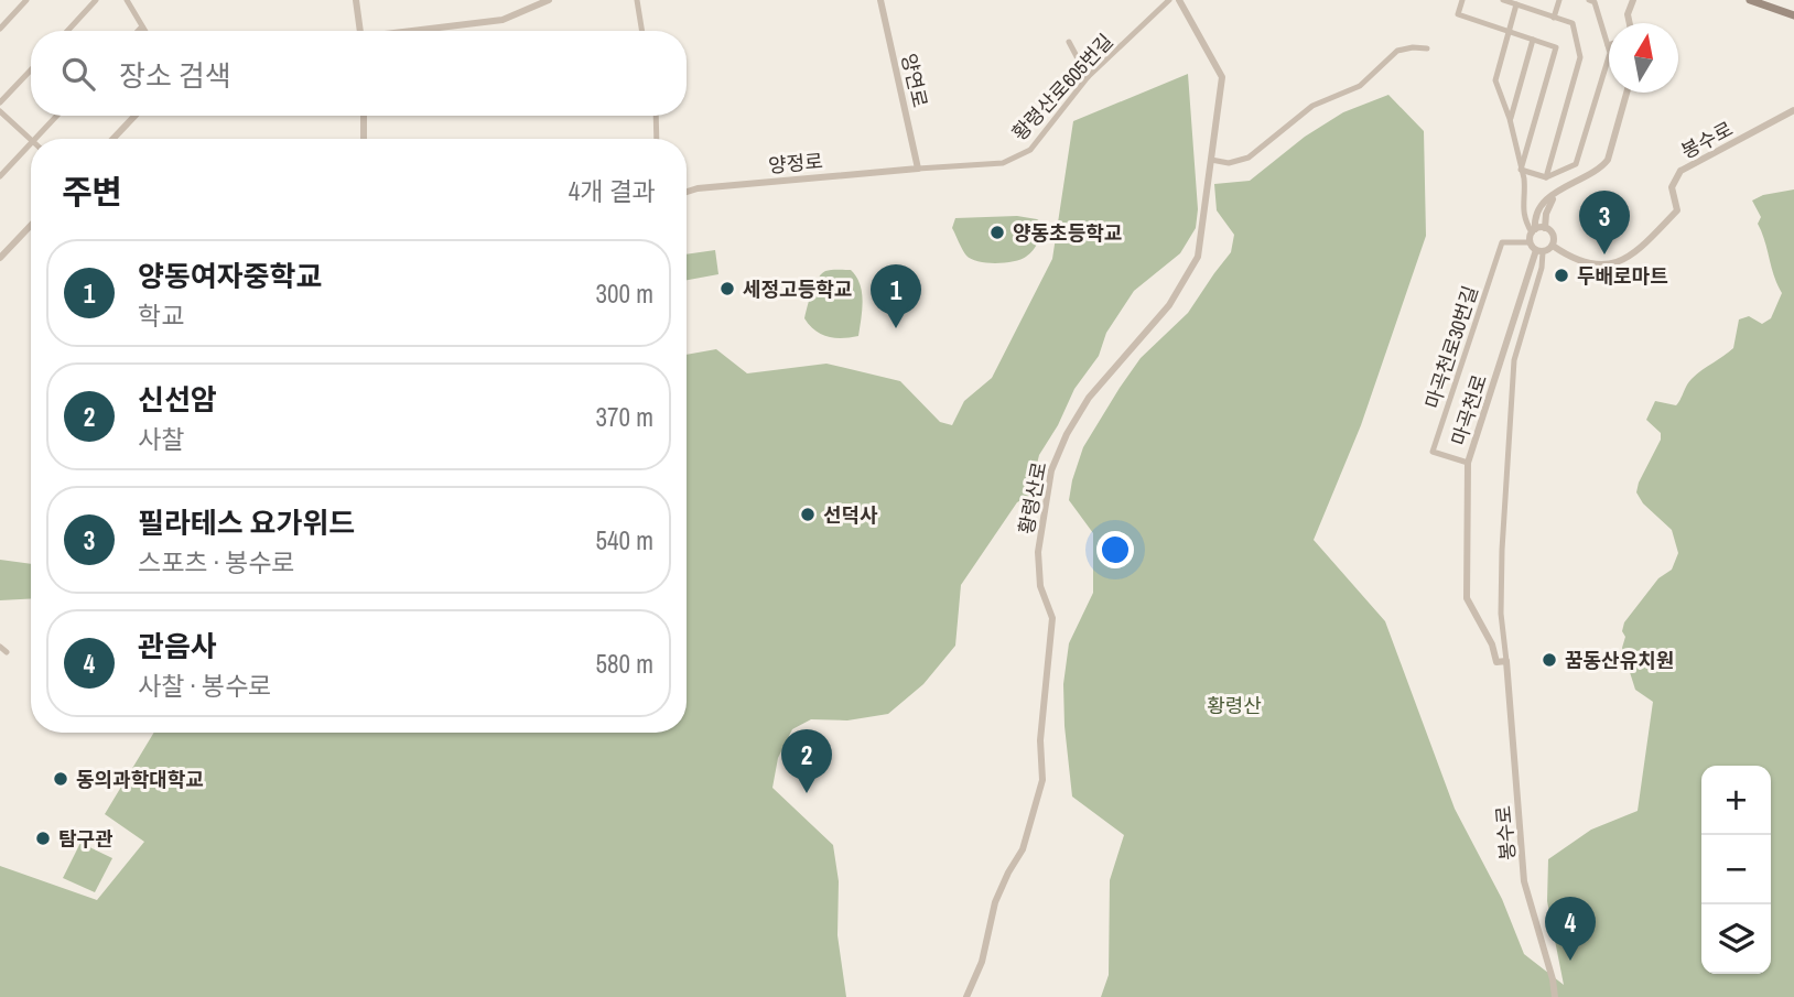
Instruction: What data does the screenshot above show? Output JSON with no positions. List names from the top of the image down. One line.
{"streets":{"street":["양연로","황령산로605번길","봉수로","양정로","마곡천로30번길","마곡천로","황령산로"]},"crossings":[["양연로","황령산로605번길"],["양연로","양정로"],["황령산로605번길","양정로"],["봉수로","마곡천로30번길"],["봉수로","마곡천로"],["마곡천로30번길","마곡천로"]],"parks":["황령산"],"places":["양동초등학교","두배로마트","세정고등학교","선덕사","꿈동산유치원","동의과학대학교","탐구관"],"north":"top","page":{"search":"장소 검색","heading":["주변","4개 결과"],"pins":["3","1","2","4"],"list":[{"mark":"1","name":"양동여자중학교","note":"학교","value":"300 m"},{"mark":"2","name":"신선암","note":"사찰","value":"370 m"},{"mark":"3","name":"필라테스 요가위드","note":"스포츠 · 봉수로","value":"540 m"},{"mark":"4","name":"관음사","note":"사찰 · 봉수로","value":"580 m"}],"map_buttons":["+","−"]}}
